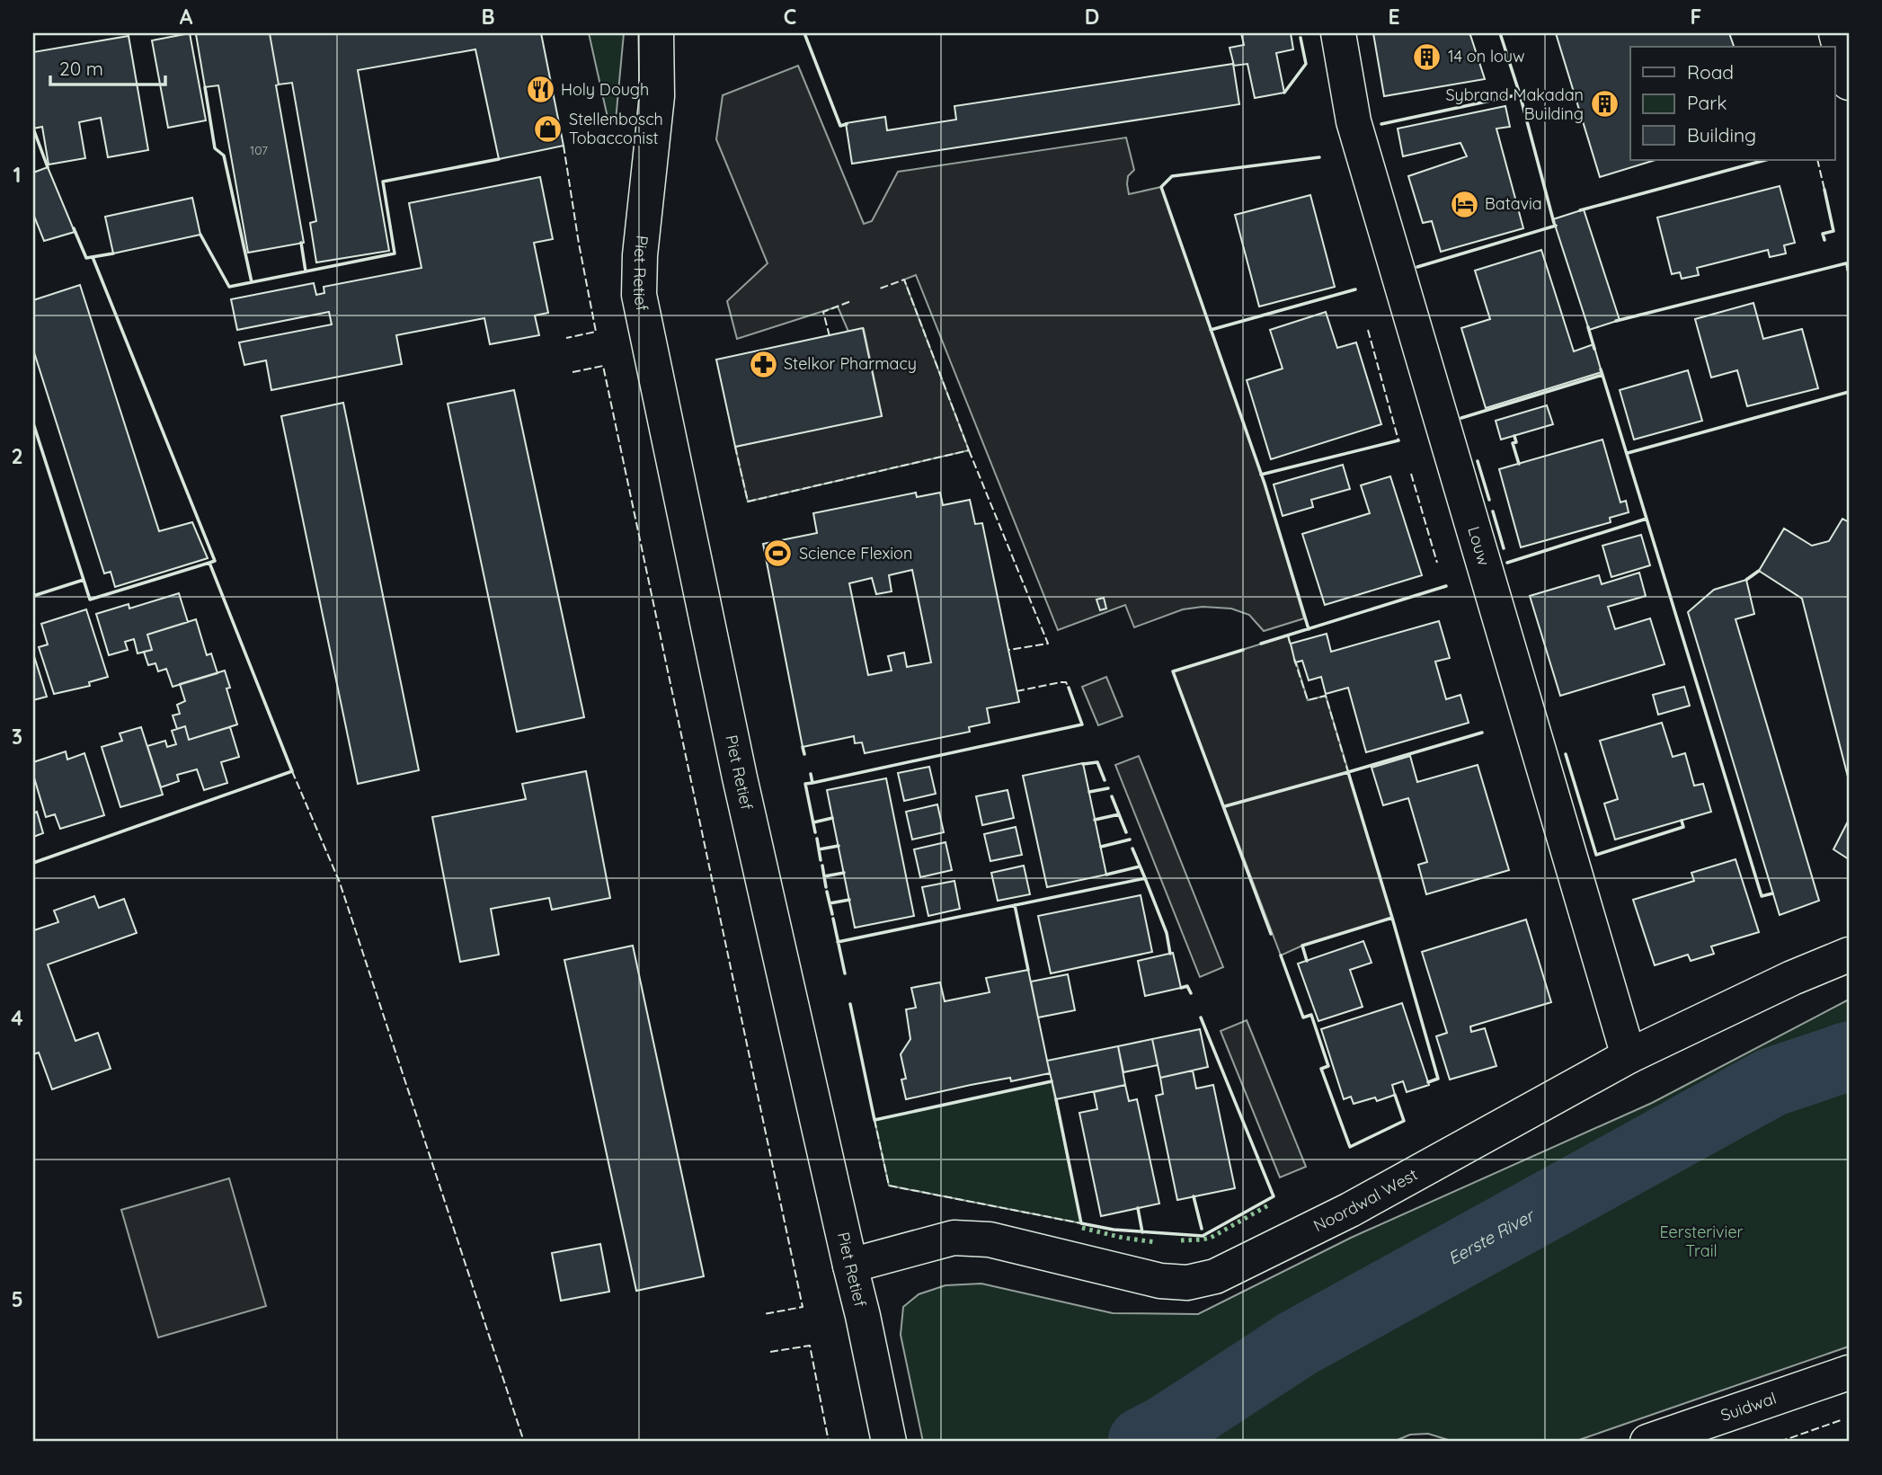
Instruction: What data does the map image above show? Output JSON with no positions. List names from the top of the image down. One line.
{"streets":{"street":["Piet Retief","Louw","Noordwal West","Suidwal"]},"crossings":[["Piet Retief","Noordwal West"],["Louw","Noordwal West"]],"water":["Eerste River"],"parks":["Eersterivier Trail"],"places":{"building":["14 on louw","Sybrand Makadan Building"],"restaurant":["Holy Dough"],"shop":["Stellenbosch Tobacconist"],"hotel":["Batavia"],"pharmacy":["Stelkor Pharmacy"],"sports":["Science Flexion"]},"house_numbers":["107"],"legend":["Road","Park","Building"],"scale_bar":"20 m","grid":{"columns":["A","B","C","D","E","F"],"rows":["1","2","3","4","5"]}}
